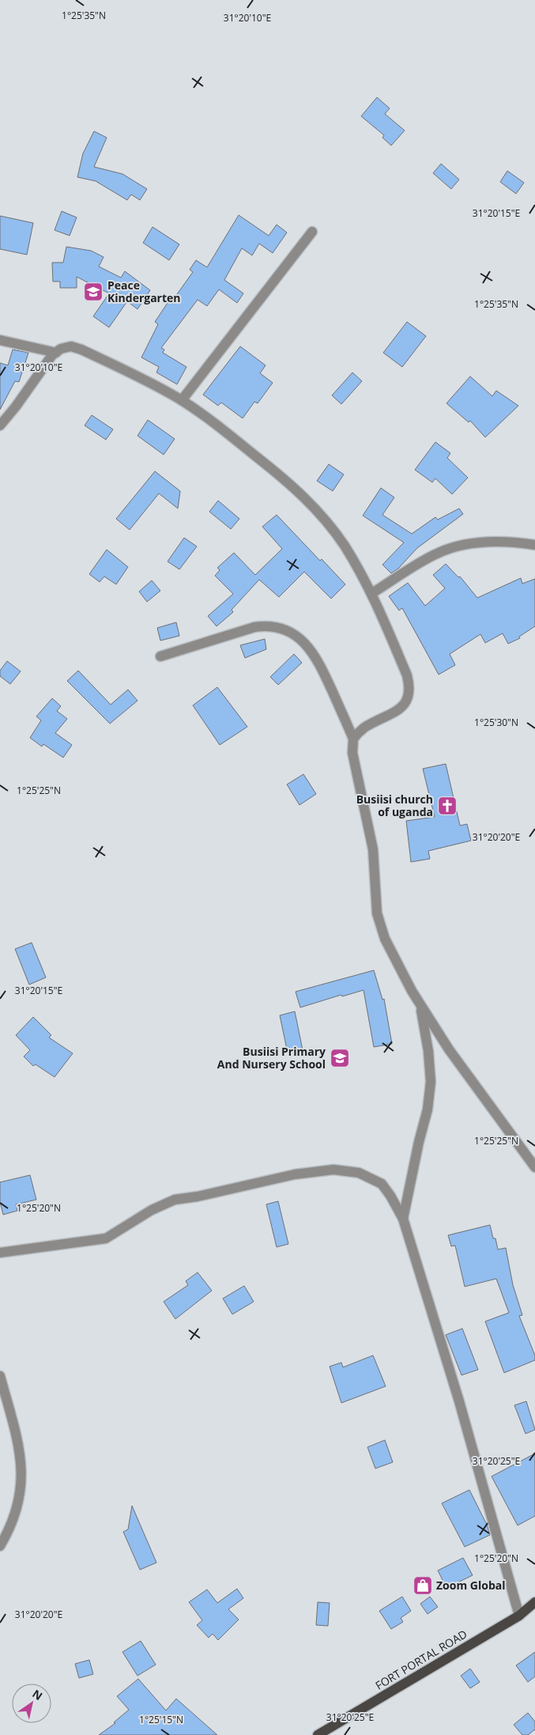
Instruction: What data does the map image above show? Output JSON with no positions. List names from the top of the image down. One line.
{"streets":{"main road":["FORT PORTAL ROAD"]},"places":{"school or university":["Peace Kindergarten","Busiisi Primary And Nursery School"],"church":["Busiisi church of uganda"],"shop":["Zoom Global"]},"north":"top right","coordinates":["1°25'35\"N","31°20'10\"E","31°20'15\"E","1°25'30\"N","1°25'25\"N","31°20'20\"E","1°25'20\"N","31°20'25\"E","1°25'15\"N"]}
